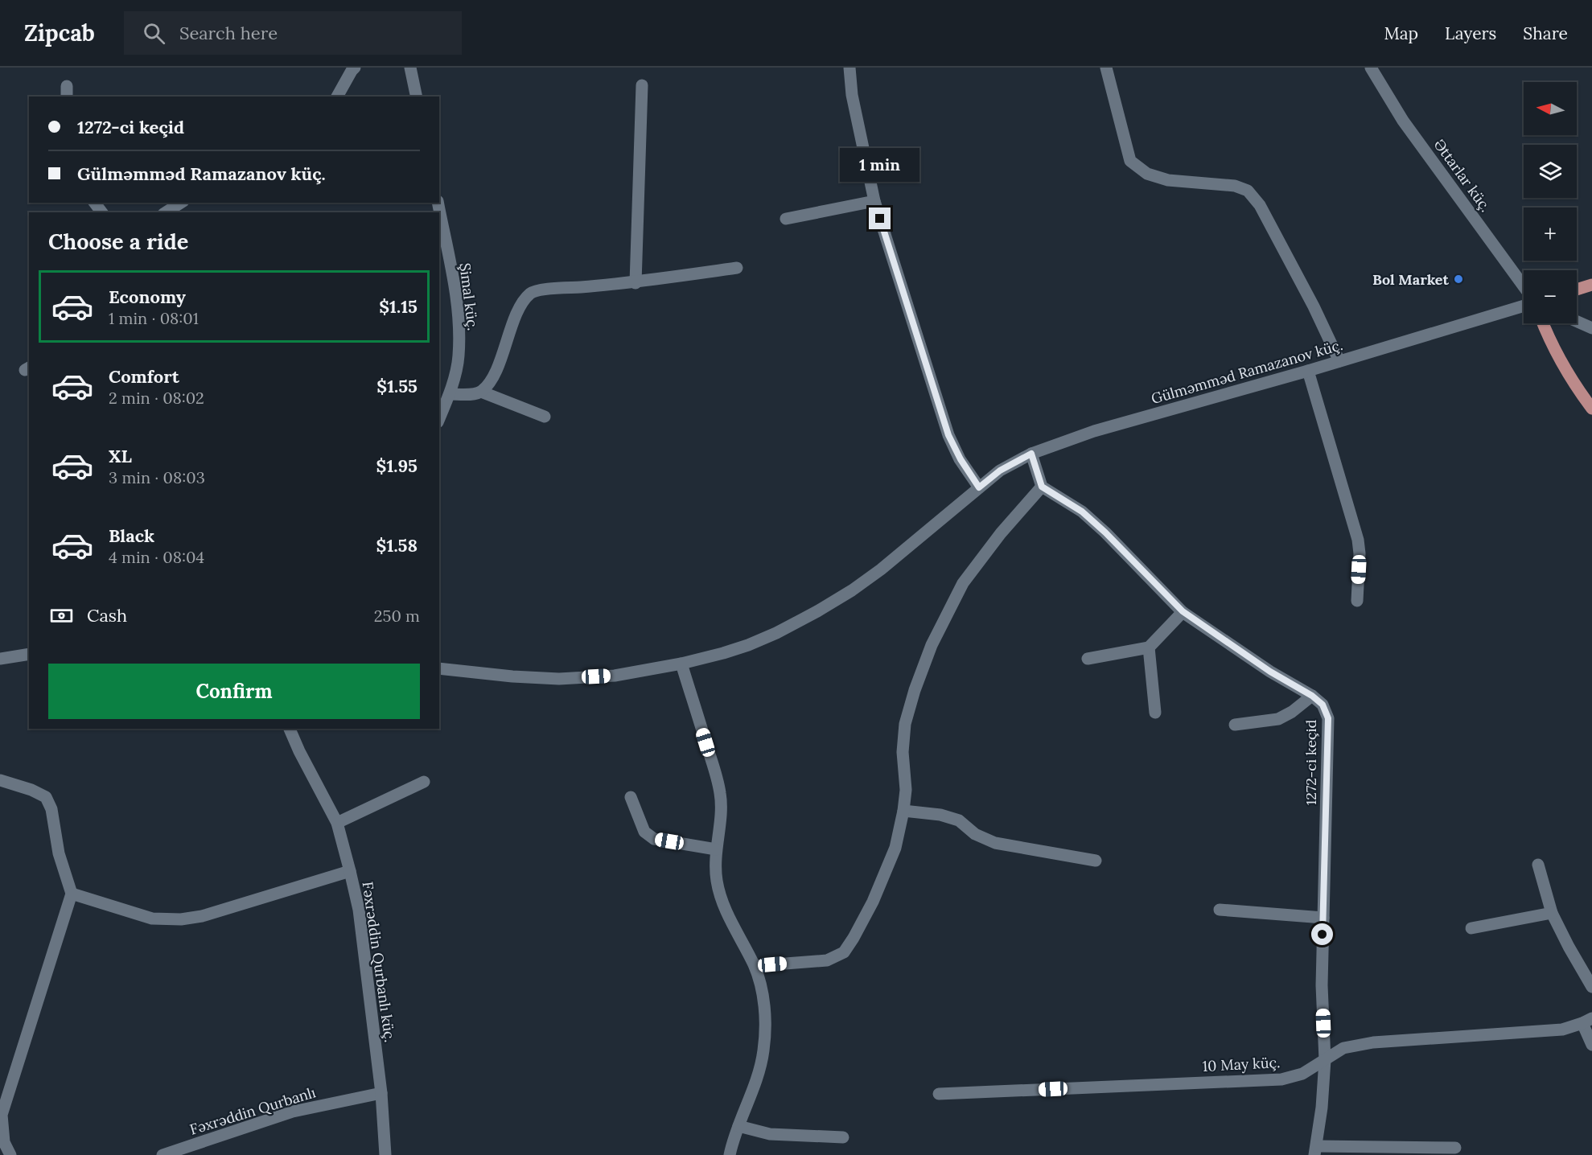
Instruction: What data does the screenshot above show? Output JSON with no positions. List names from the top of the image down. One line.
{"streets":{"street":["Əttarlar küç.","Şimal küç.","Gülməmməd Ramazanov küç.","1272-ci keçid","Fəxrəddin Qurbanlı küç.","10 May küç.","Fəxrəddin Qurbanlı"]},"crossings":[["1272-ci keçid","10 May küç."],["Fəxrəddin Qurbanlı küç.","Fəxrəddin Qurbanlı"]],"places":["Bol Market"],"north":"left","page":{"header":"Zipcab","search":"Search here","nav":["Map","Layers","Share"],"map_buttons":["+","−"],"banner":["1272-ci keçid","Gülməmməd Ramazanov küç."],"bubble":"1 min","heading":"Choose a ride","list":[{"name":"Economy","note":"1 min · 08:01","value":"$1.15"},{"name":"Comfort","note":"2 min · 08:02","value":"$1.55"},{"name":"XL","note":"3 min · 08:03","value":"$1.95"},{"name":"Black","note":"4 min · 08:04","value":"$1.58"}],"pay":["Cash","250 m"],"buttons":"Confirm"}}
